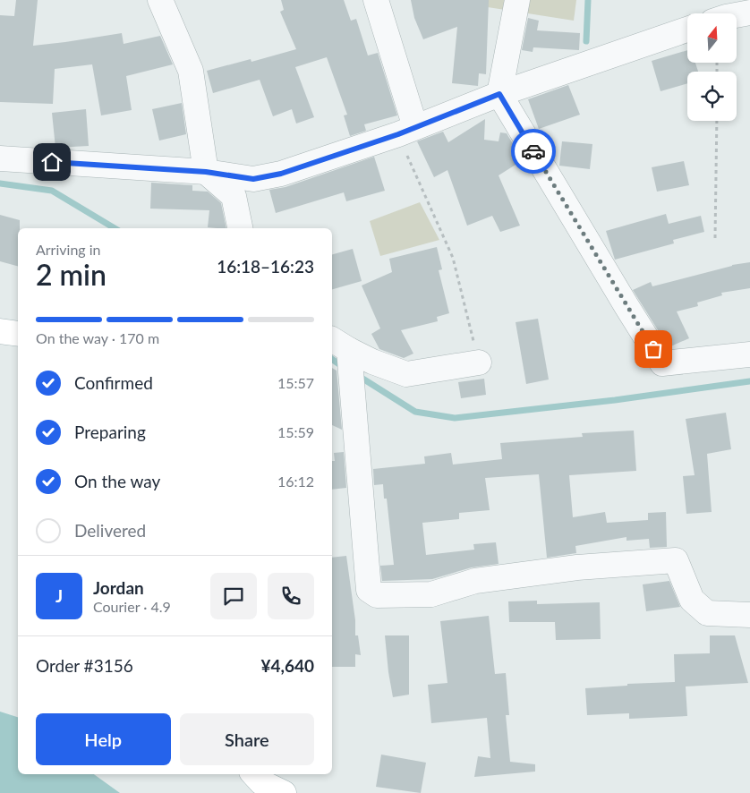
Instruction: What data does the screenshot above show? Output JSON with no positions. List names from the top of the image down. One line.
{"north":"top","page":{"heading":["2 min","Arriving in","16:18–16:23"],"panel":["Jordan","Courier · 4.9","Order #3156","¥4,640"],"bar":"On the way · 170 m","list":[["Confirmed","15:57"],["Preparing","15:59"],["On the way","16:12"],"Delivered"],"round":"J","buttons":["Help","Share"]}}
